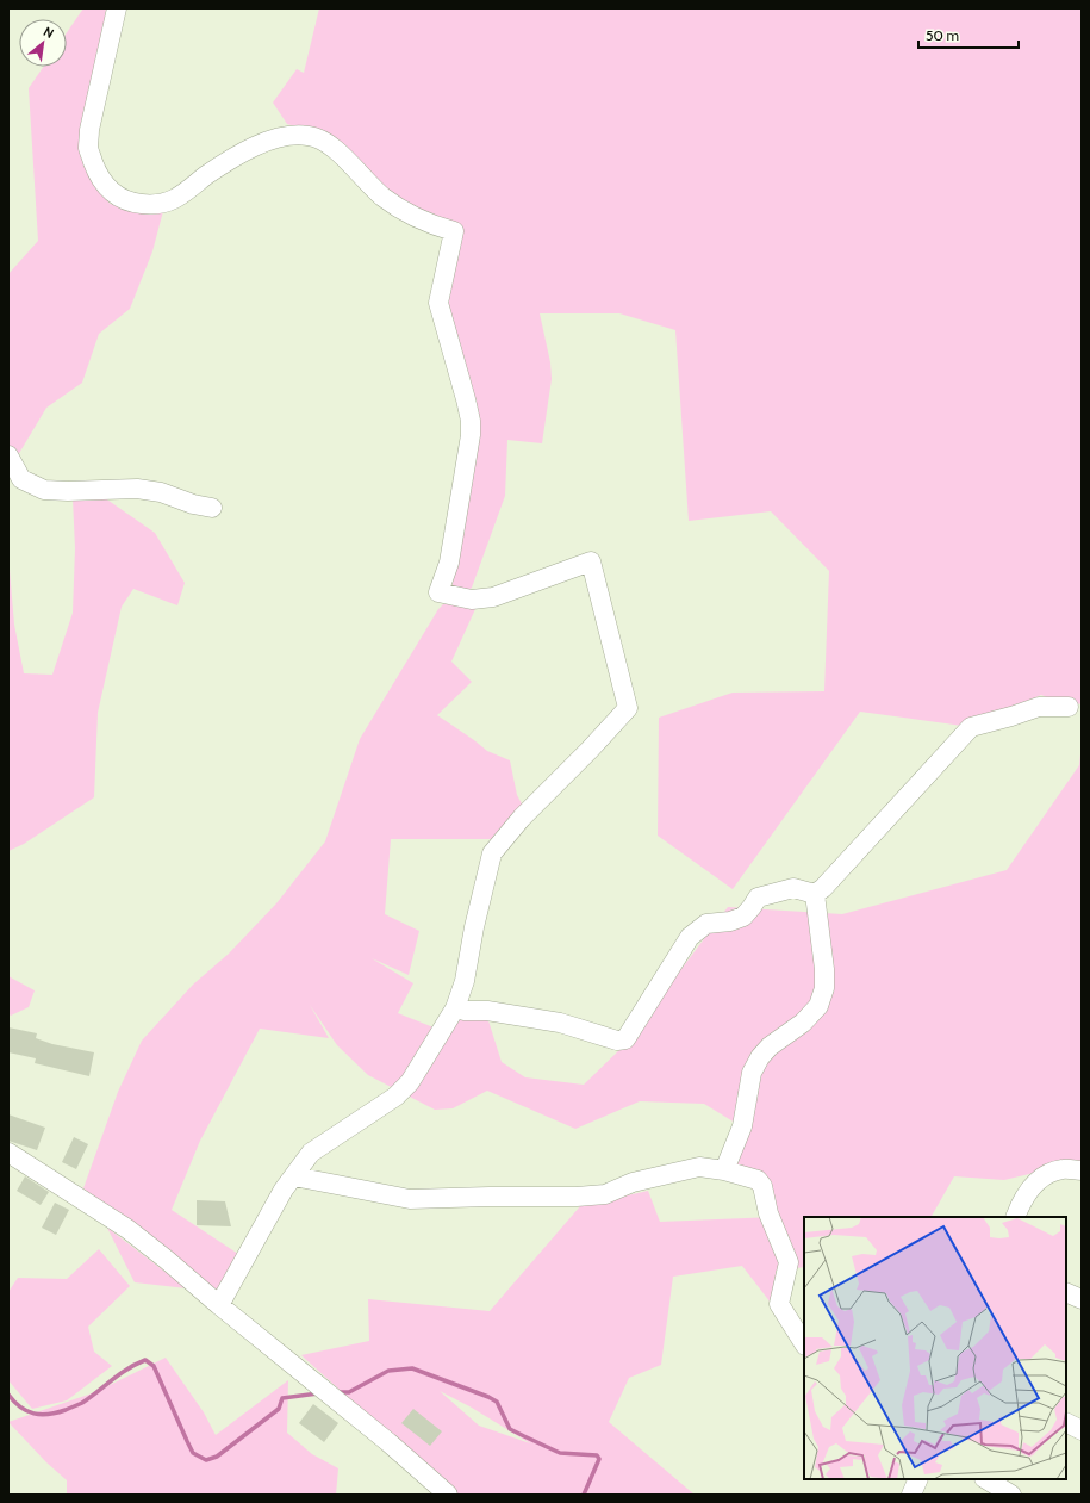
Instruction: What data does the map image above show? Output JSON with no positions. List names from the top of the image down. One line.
{"scale_bar":"50 m","north":"top right"}
